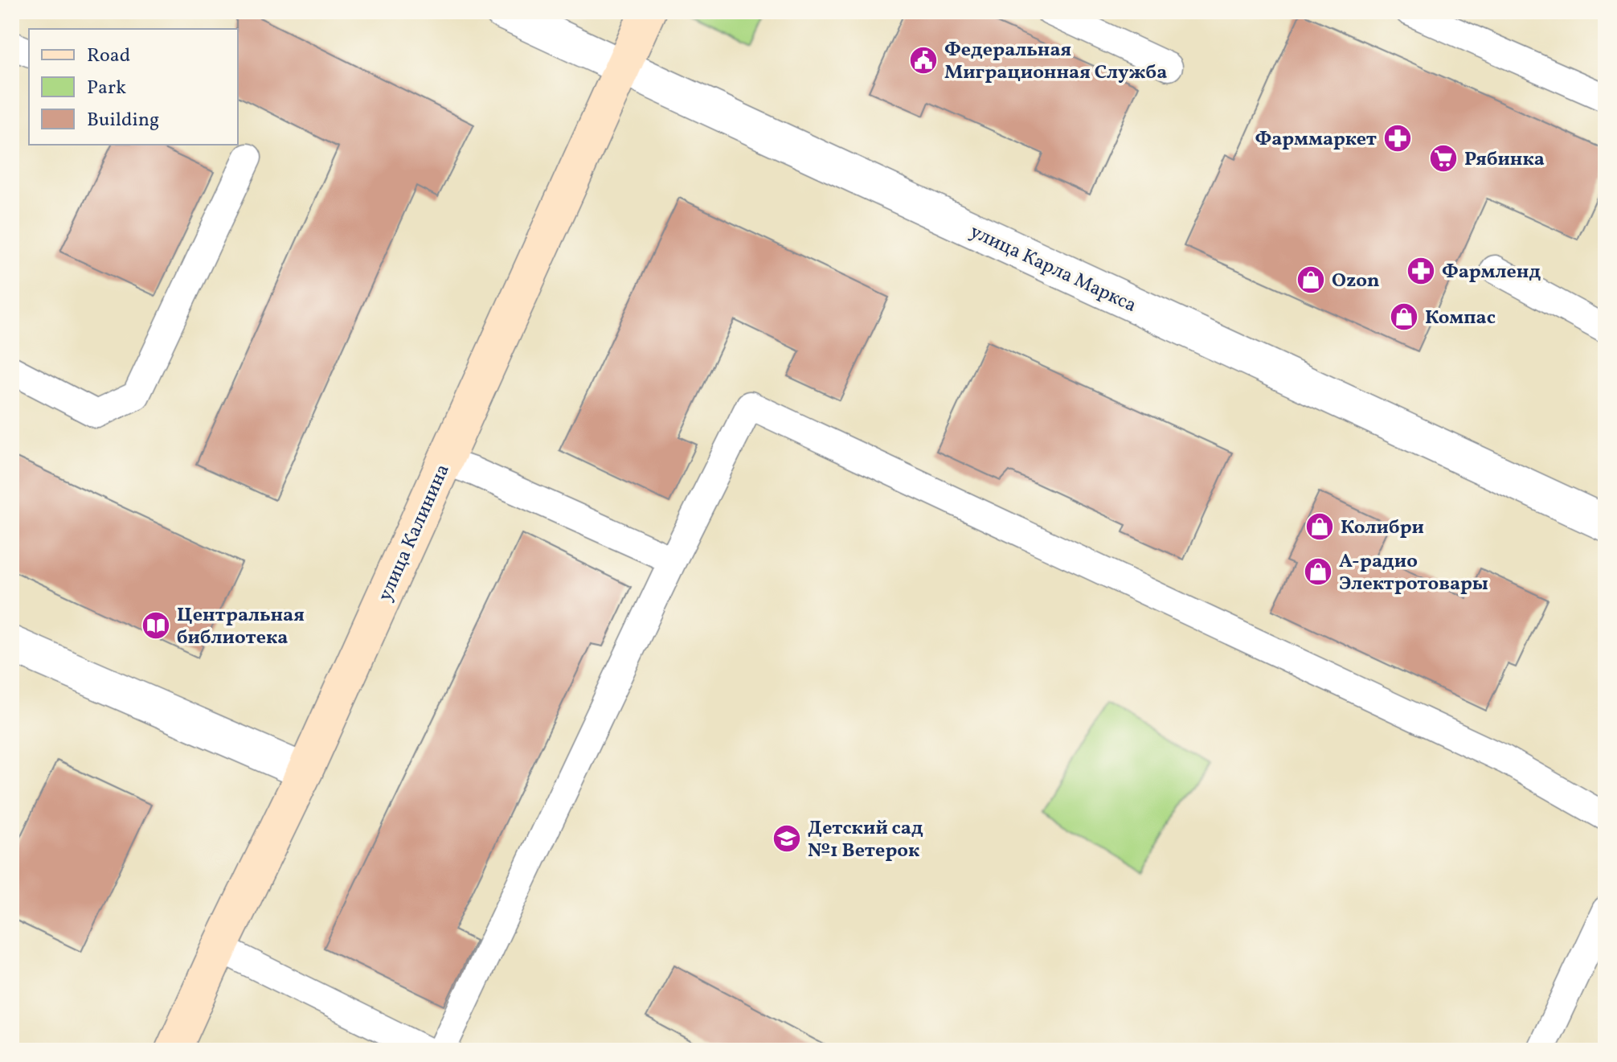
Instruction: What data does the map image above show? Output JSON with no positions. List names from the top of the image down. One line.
{"streets":{"street":["улица Карла Маркса","улица Калинина"]},"crossings":[["улица Карла Маркса","улица Калинина"]],"places":{"public building":["Федеральная Миграционная Служба"],"pharmacy":["Фарммаркет","Фармленд"],"supermarket":["Рябинка"],"shop":["Ozon","Компас","Колибри","А-радио Электротовары"],"library":["Центральная библиотека"],"school or university":["Детский сад №1 Ветерок"]},"legend":["Road","Park","Building"]}
